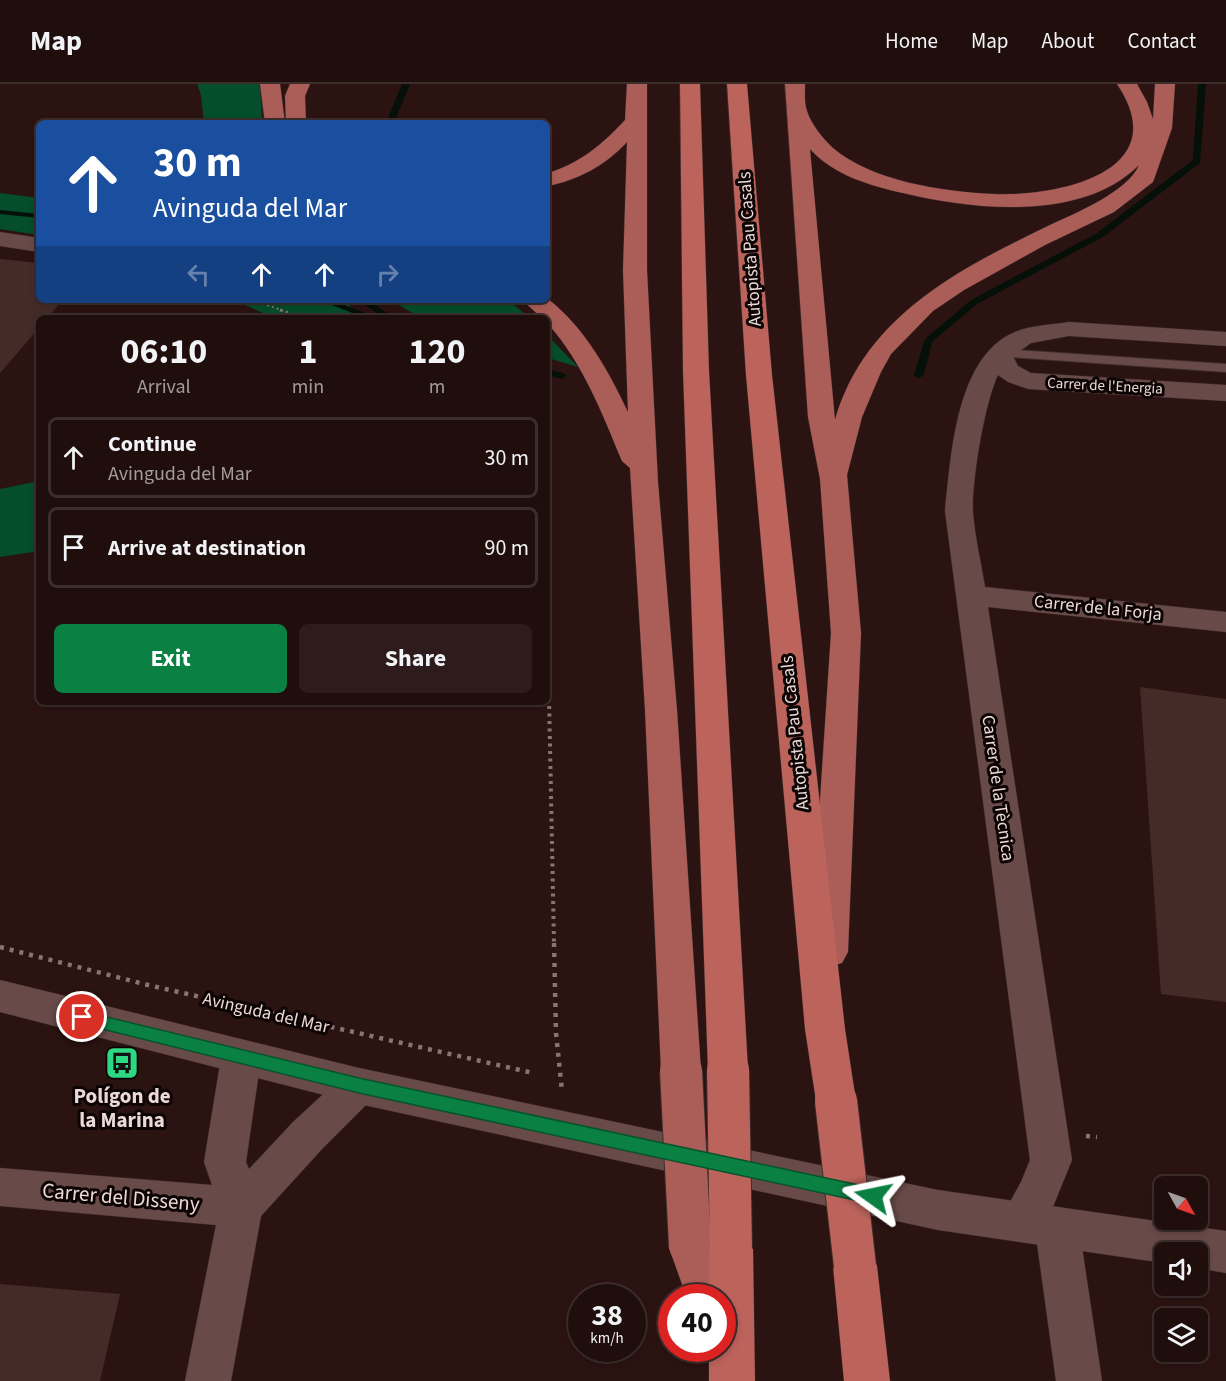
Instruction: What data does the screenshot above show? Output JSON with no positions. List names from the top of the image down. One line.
{"streets":{"highway":["Autopista Pau Casals"],"street":["Carrer de l'Energia","Carrer de la Forja","Carrer de la Tècnica","Carrer del Disseny"],"path":["Avinguda del Mar"]},"crossings":[["Carrer de l'Energia","Carrer de la Tècnica"],["Carrer de la Forja","Carrer de la Tècnica"]],"places":{"bus stop":["Polígon de la Marina"]},"north":"bottom right","page":{"header":"Map","nav":["Home","Map","About","Contact"],"turn":["30 m","Avinguda del Mar"],"eta":["06:10","Arrival","1","min","120","m"],"list":[{"name":"Continue","note":"Avinguda del Mar","value":"30 m"},{"name":"Arrive at destination","value":"90 m"}],"buttons":["Exit","Share"],"speed":"38 km/h","limit":"40"}}
